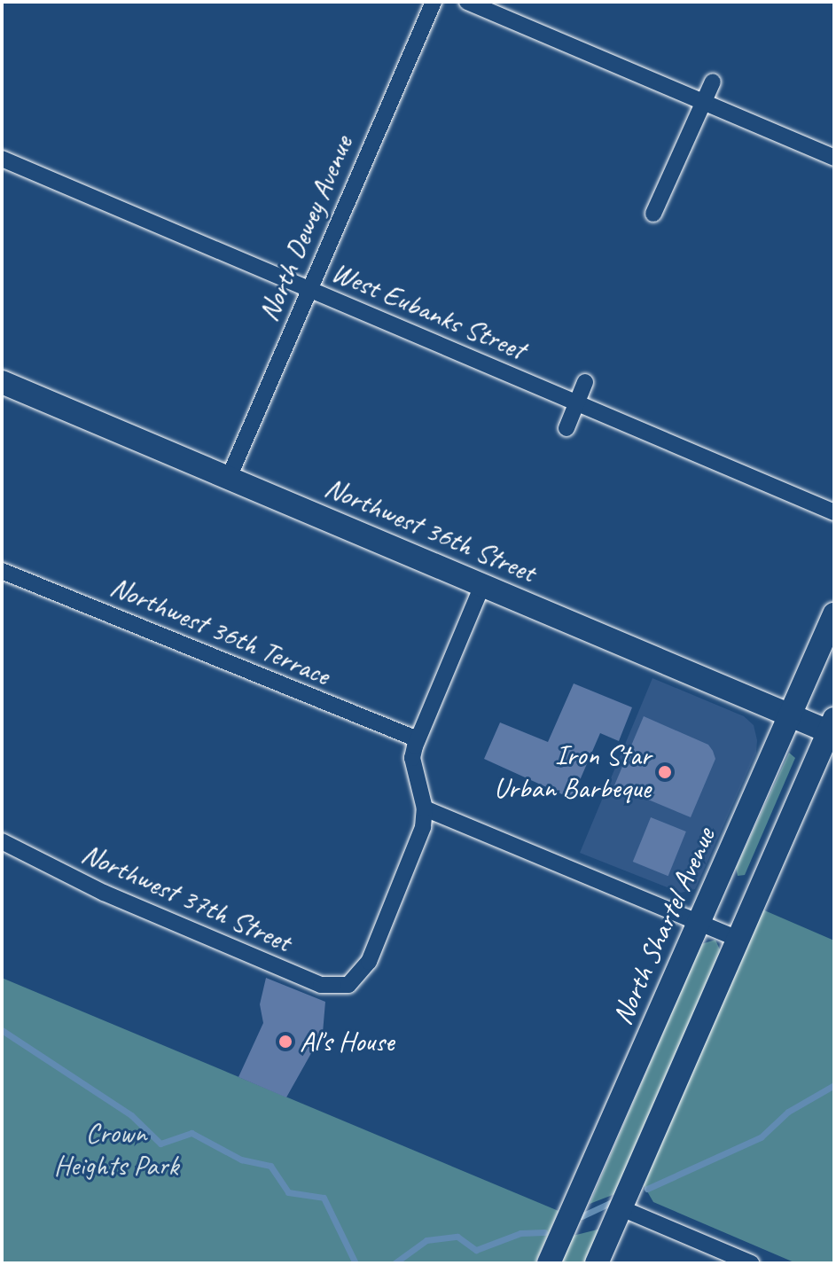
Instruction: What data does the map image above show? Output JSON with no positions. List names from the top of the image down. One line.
{"streets":{"street":["North Dewey Avenue","West Eubanks Street","Northwest 36th Street","Northwest 36th Terrace","Northwest 37th Street","North Shartel Avenue"]},"crossings":[["North Dewey Avenue","West Eubanks Street"],["North Dewey Avenue","Northwest 36th Street"],["Northwest 36th Street","North Shartel Avenue"]],"parks":["Crown Heights Park"],"places":["Iron Star Urban Barbeque","Al's House"]}
